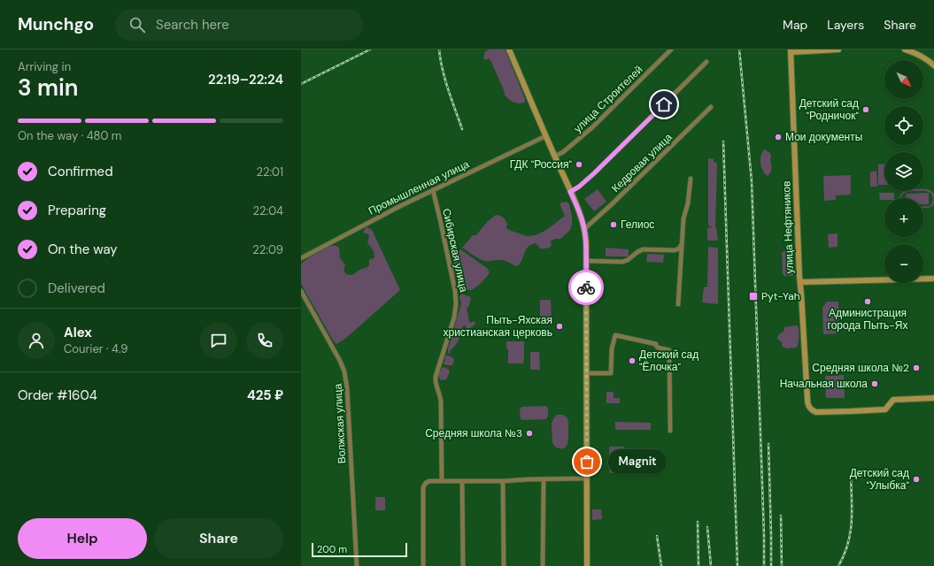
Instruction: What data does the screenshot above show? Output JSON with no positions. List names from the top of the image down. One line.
{"streets":{"street":["улица Строителей","Кедровая улица","Промышленная улица","улица Нефтяников","Сибирская улица","Волжская улица"]},"crossings":[["Промышленная улица","Сибирская улица"]],"places":{"other":["Детский сад \"Родничок\"","Мои документы","ГДК \"Россия\"","Гелиос","Администрация города Пыть-Ях","Пыть-Яхская христианская церковь","Детский сад \"Ёлочка\"","Средняя школа №2","Начальная школа","Средняя школа №3","Magnit","Детский сад \"Улыбка\""],"transit":["Pyt-Yah"]},"scale_bar":"200 m","north":"bottom right","page":{"header":"Munchgo","search":"Search here","nav":["Map","Layers","Share"],"heading":["3 min","Arriving in","22:19–22:24"],"panel":["Alex","Courier · 4.9","Order #1604","425 ₽"],"map_buttons":["+","−"],"bar":"On the way · 480 m","list":[["Confirmed","22:01"],["Preparing","22:04"],["On the way","22:09"],"Delivered"],"bubble":"Magnit","buttons":["Help","Share"],"scale":"200 m"}}
